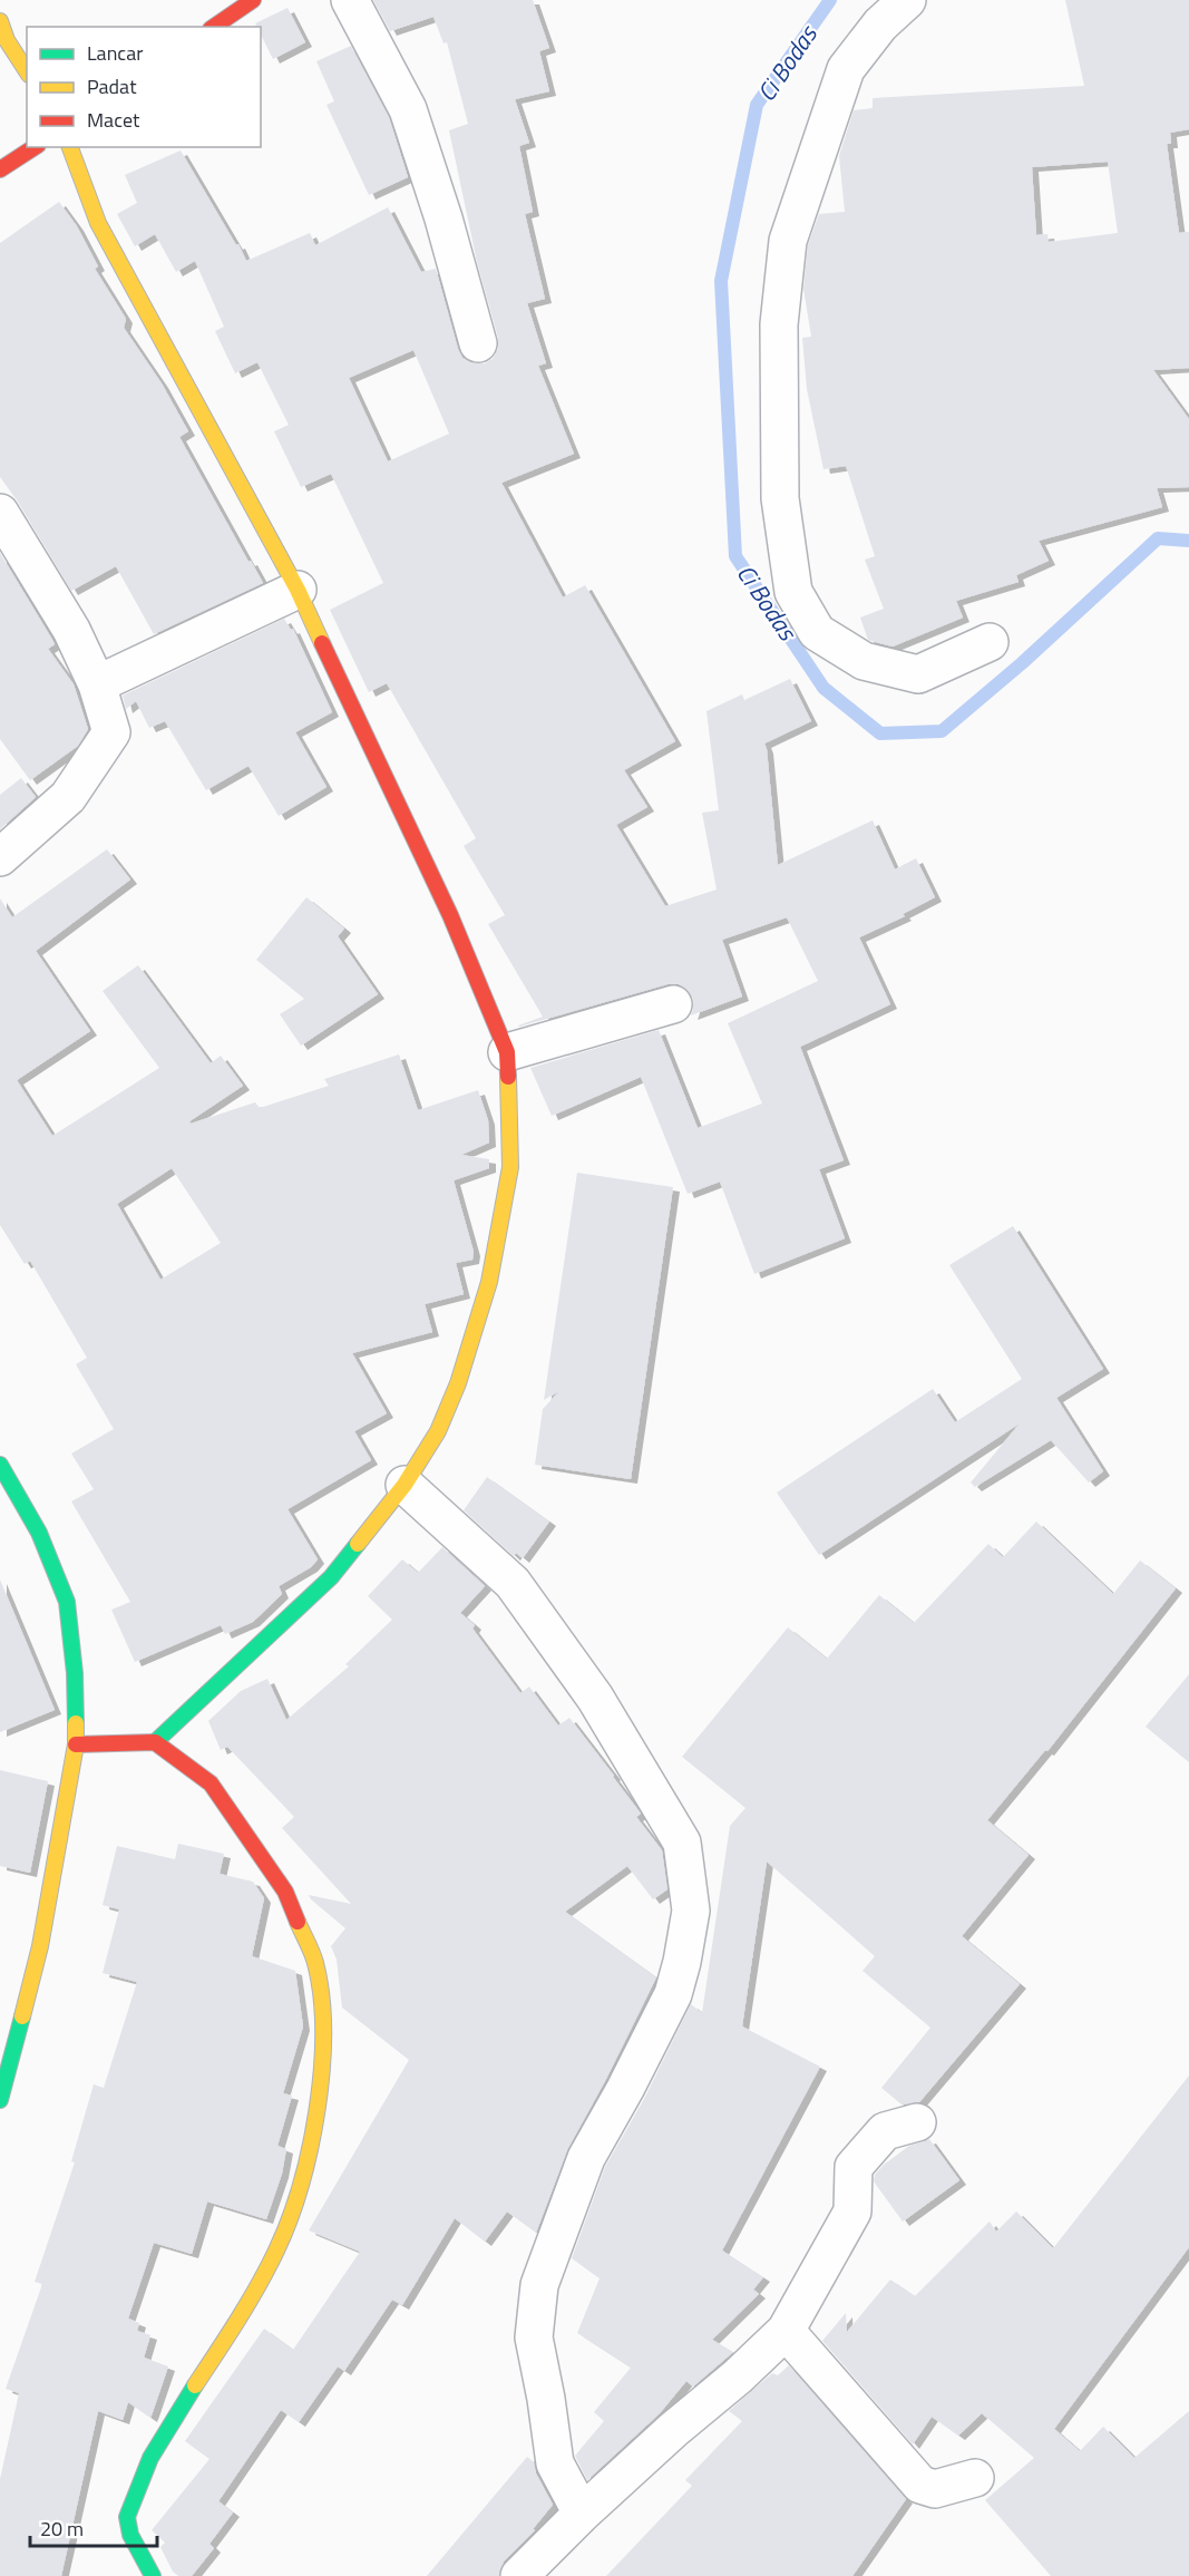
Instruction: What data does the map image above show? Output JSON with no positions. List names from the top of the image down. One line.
{"water":["Ci Bodas"],"legend":["Lancar","Padat","Macet"],"scale_bar":"20 m"}
